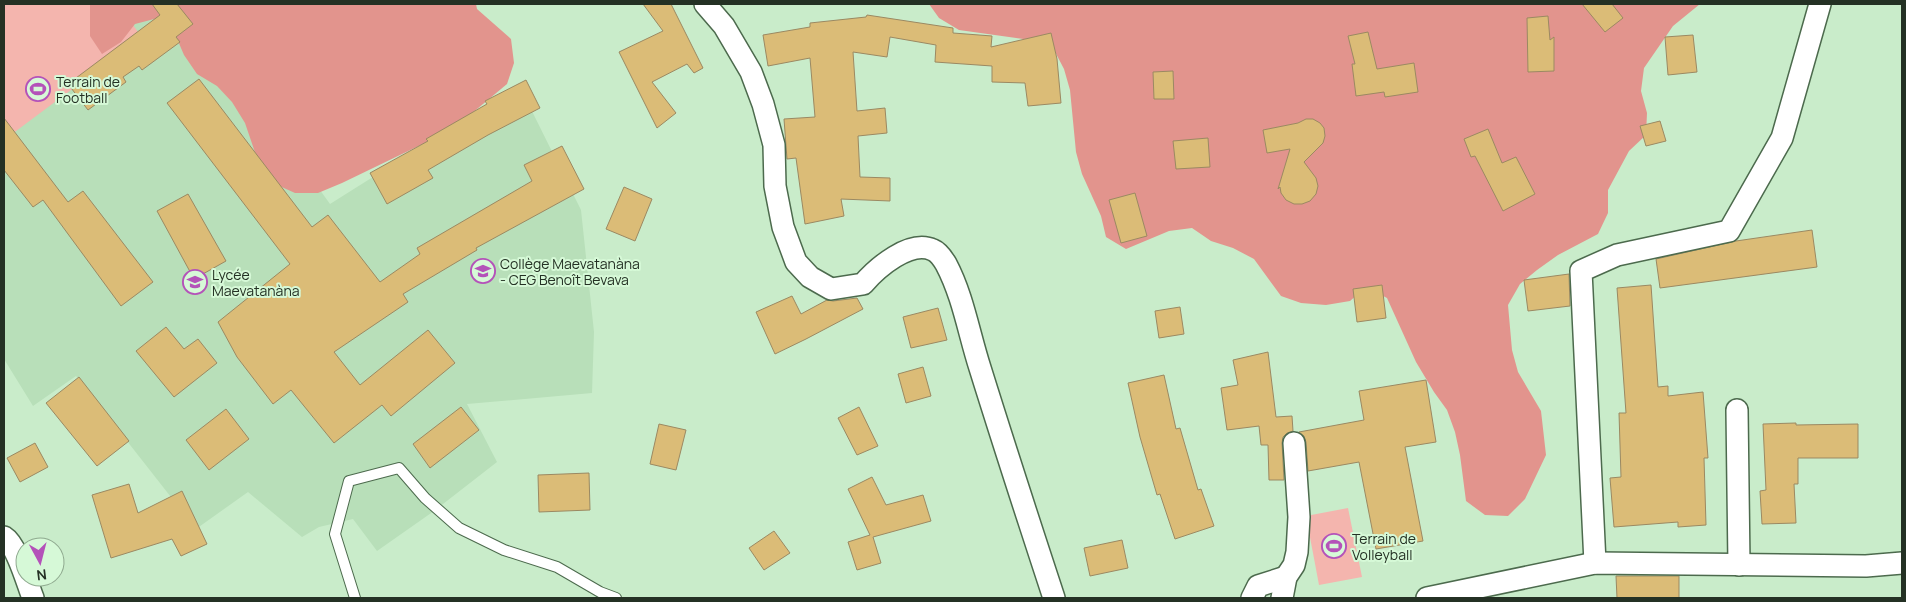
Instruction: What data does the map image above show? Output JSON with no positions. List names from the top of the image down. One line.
{"places":{"sports":["Terrain de Football","Terrain de Volleyball"],"school or university":["Collège Maevatanàna - CEG Benoît Bevava","Lycée Maevatanàna"]},"north":"bottom"}
